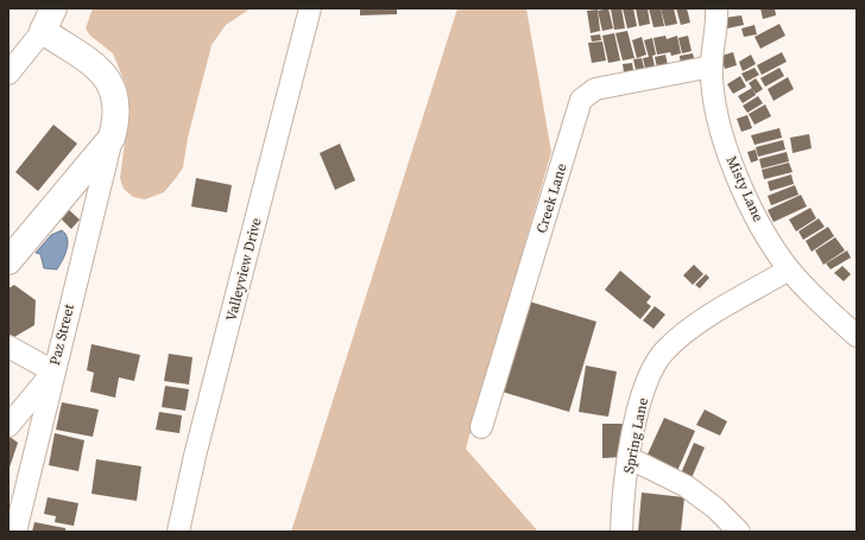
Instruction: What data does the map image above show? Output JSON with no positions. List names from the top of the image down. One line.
{"streets":{"street":["Misty Lane","Creek Lane","Valleyview Drive","Paz Street","Spring Lane"]},"crossings":[["Misty Lane","Creek Lane"],["Misty Lane","Spring Lane"]]}
